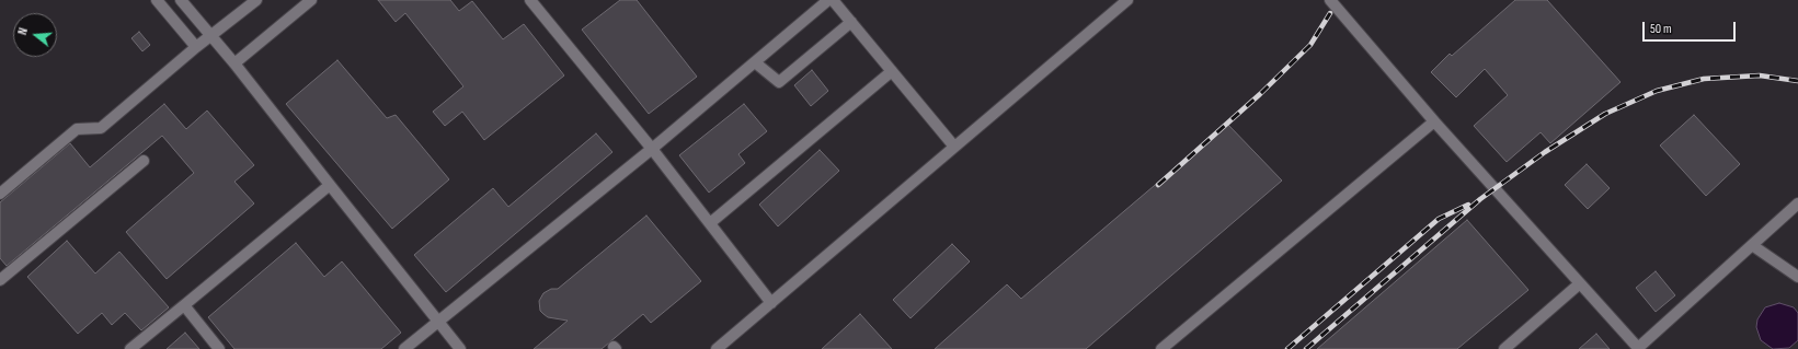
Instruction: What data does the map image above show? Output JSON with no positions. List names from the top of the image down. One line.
{"scale_bar":"50 m","north":"left"}
